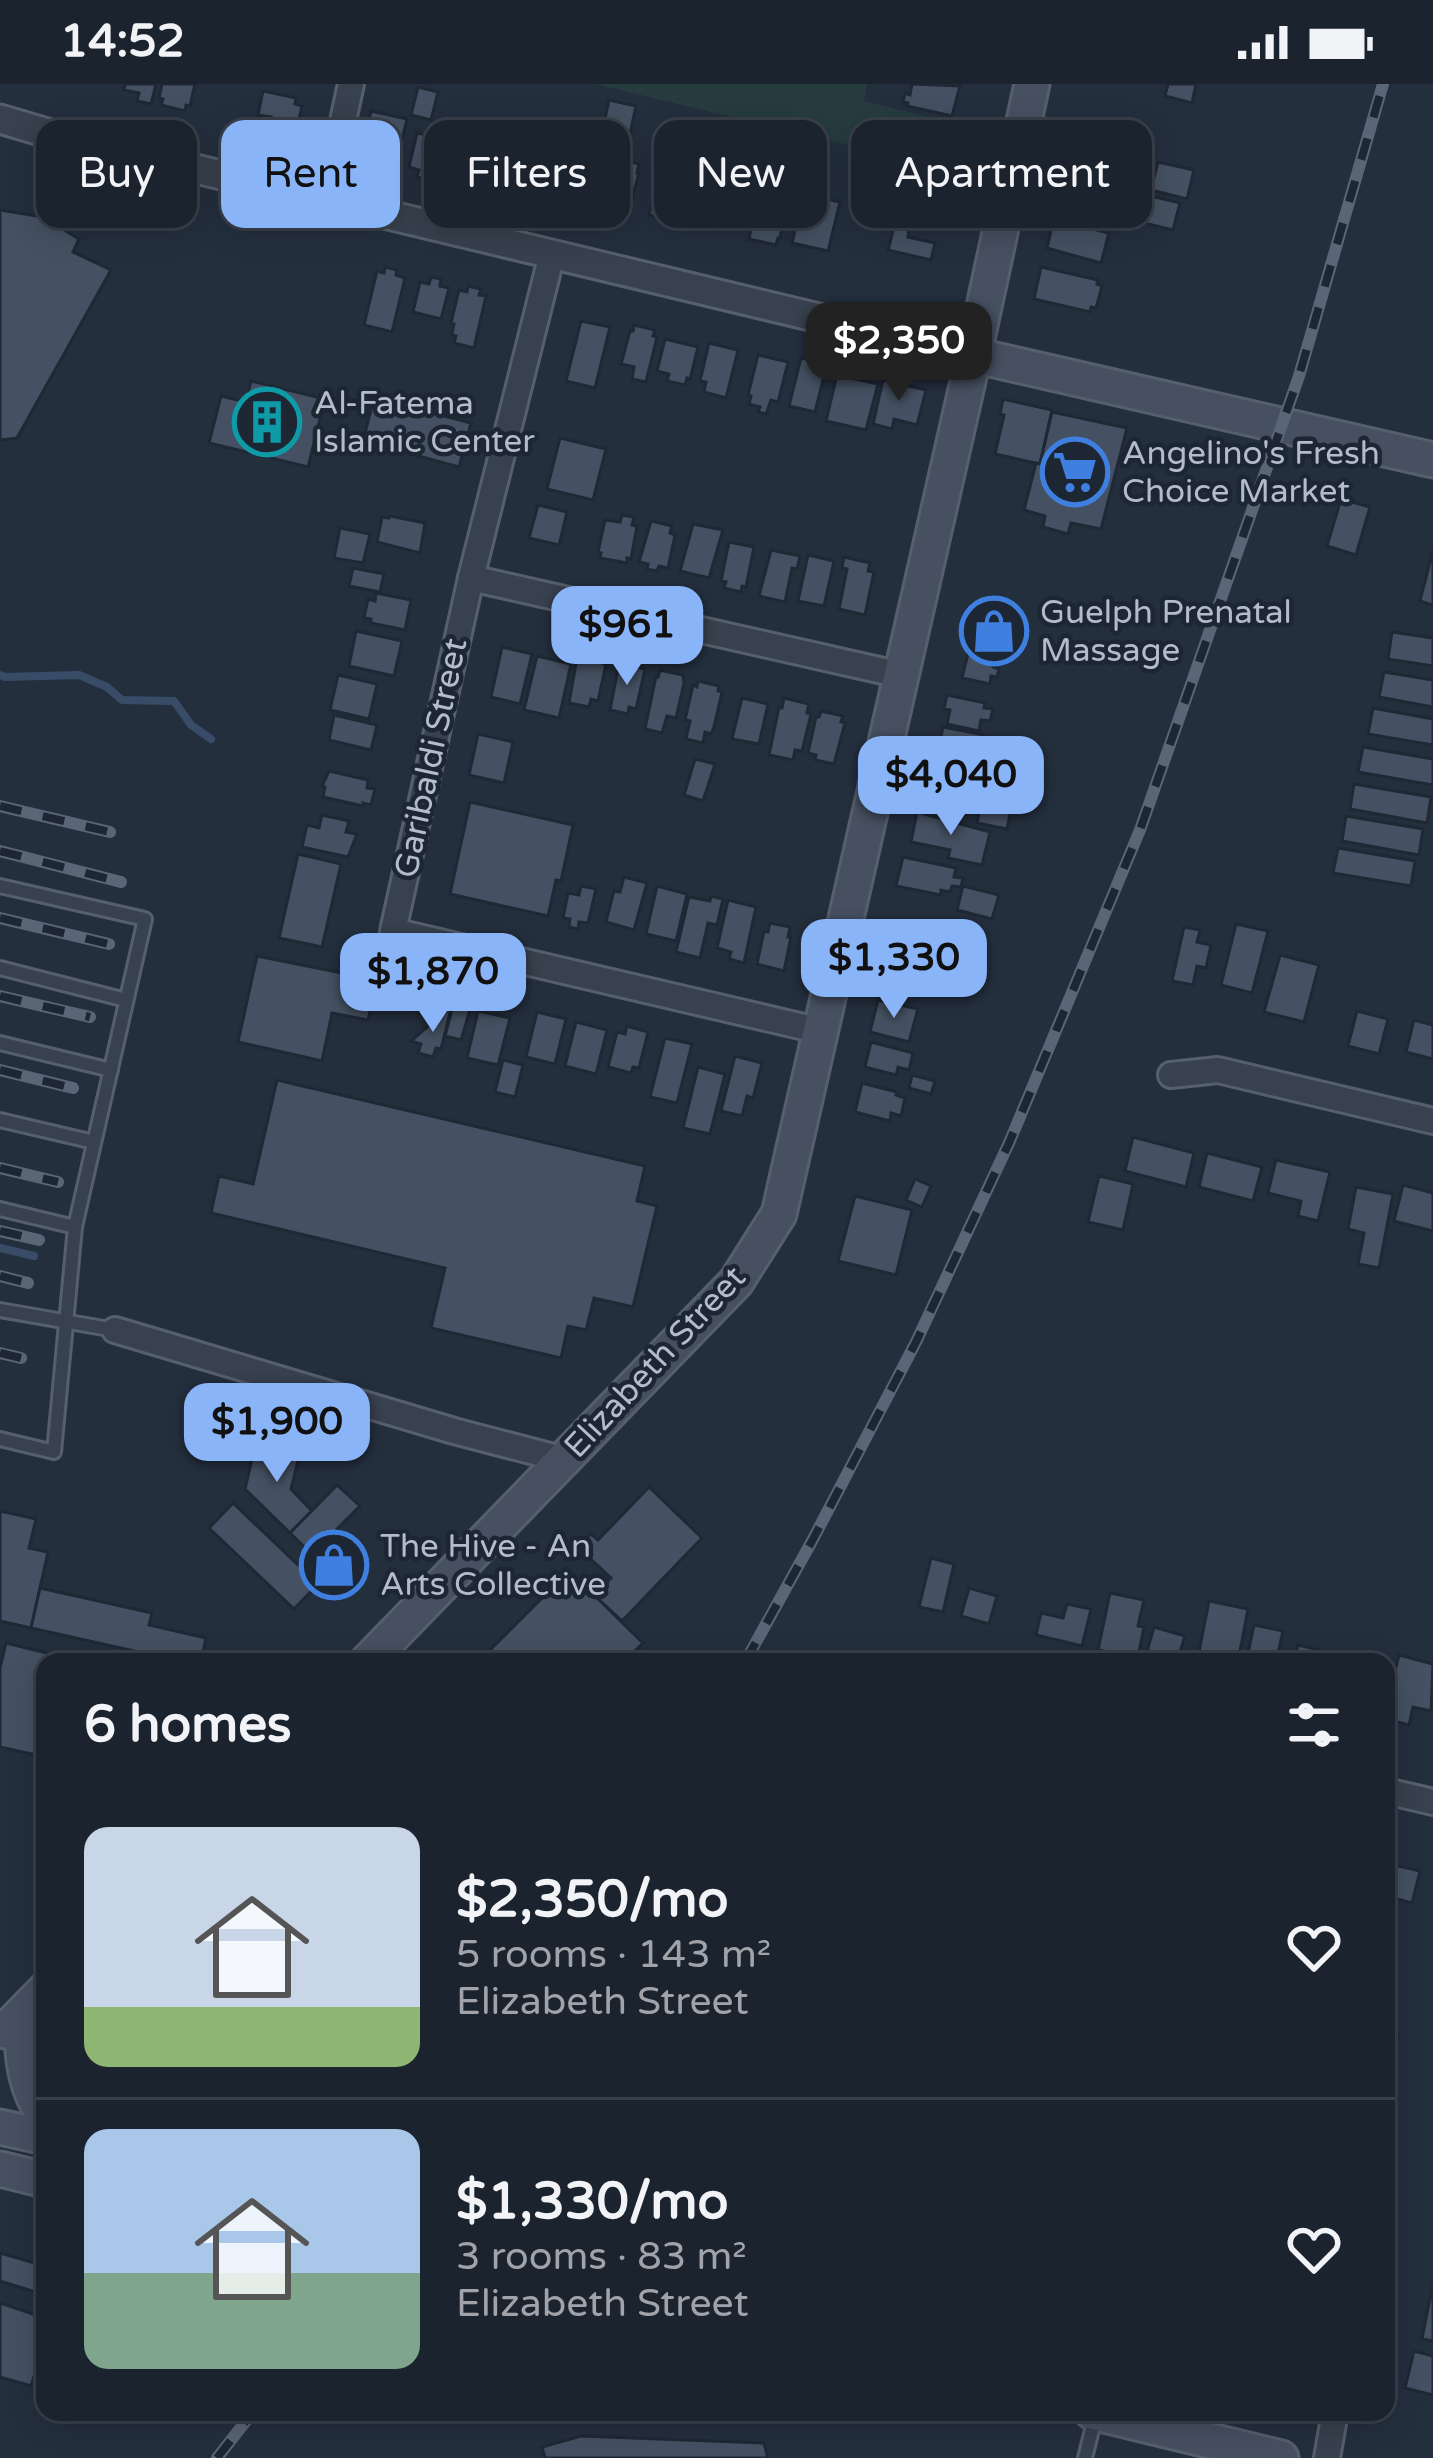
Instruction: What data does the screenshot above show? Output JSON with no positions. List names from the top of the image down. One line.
{"streets":{"main road":["Elizabeth Street"],"street":["Garibaldi Street"]},"crossings":[["Garibaldi Street","Elizabeth Street"]],"places":{"building":["Al-Fatema Islamic Center"],"supermarket":["Angelino's Fresh Choice Market"],"shop":["Guelph Prenatal Massage","The Hive - An Arts Collective"]},"page":{"status":"14:52","chip":["Buy","Rent","Filters","New","Apartment"],"price":["$2,350","$961","$4,040","$1,330","$1,870","$1,900"],"heading":"6 homes","list":[{"name":"$2,350/mo","note":"5 rooms · 143 m² · Elizabeth Street"},{"name":"$1,330/mo","note":"3 rooms · 83 m² · Elizabeth Street"}]}}
